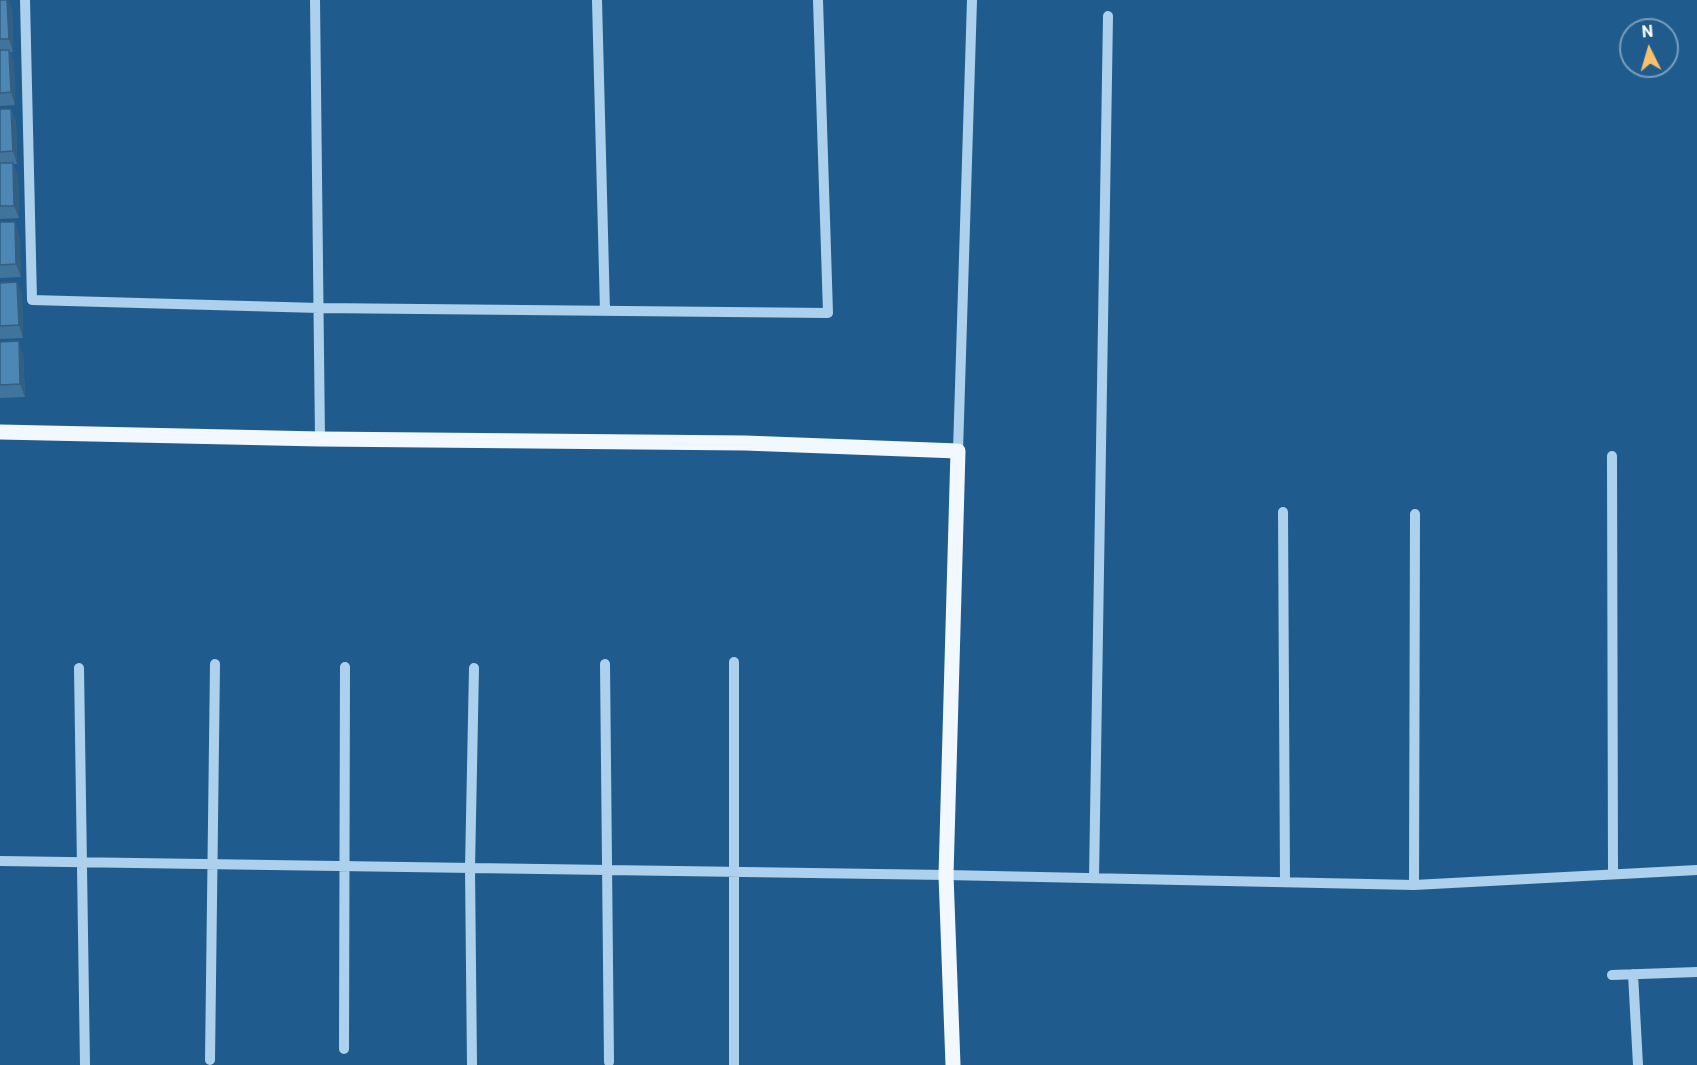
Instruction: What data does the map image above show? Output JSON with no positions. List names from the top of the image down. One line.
{"north":"top"}
